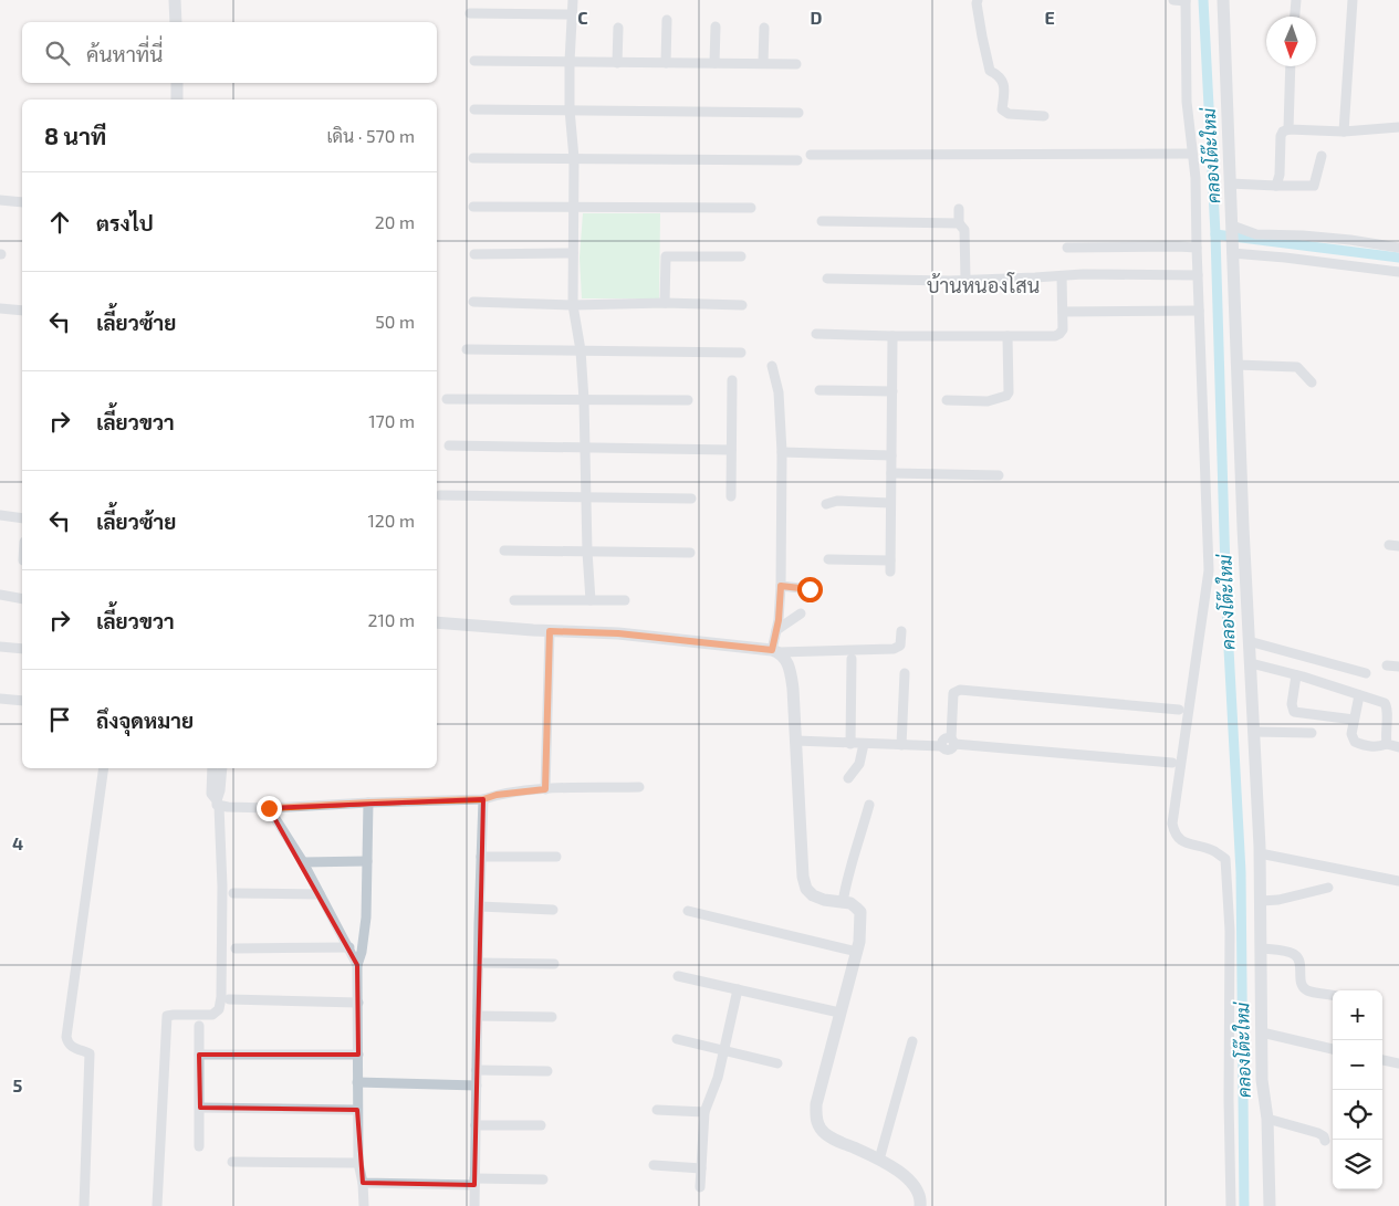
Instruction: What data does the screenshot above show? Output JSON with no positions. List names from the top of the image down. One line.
{"districts":["บ้านหนองโสน"],"water":["คลองโต๊ะใหม่"],"north":"bottom","page":{"search":"ค้นหาที่นี่","heading":["8 นาที","เดิน · 570 m"],"list":[["ตรงไป","20 m"],["เลี้ยวซ้าย","50 m"],["เลี้ยวขวา","170 m"],["เลี้ยวซ้าย","120 m"],["เลี้ยวขวา","210 m"],"ถึงจุดหมาย"],"map_buttons":["+","−"]},"grid":{"columns":["C","D","E"],"rows":["4","5"]}}
